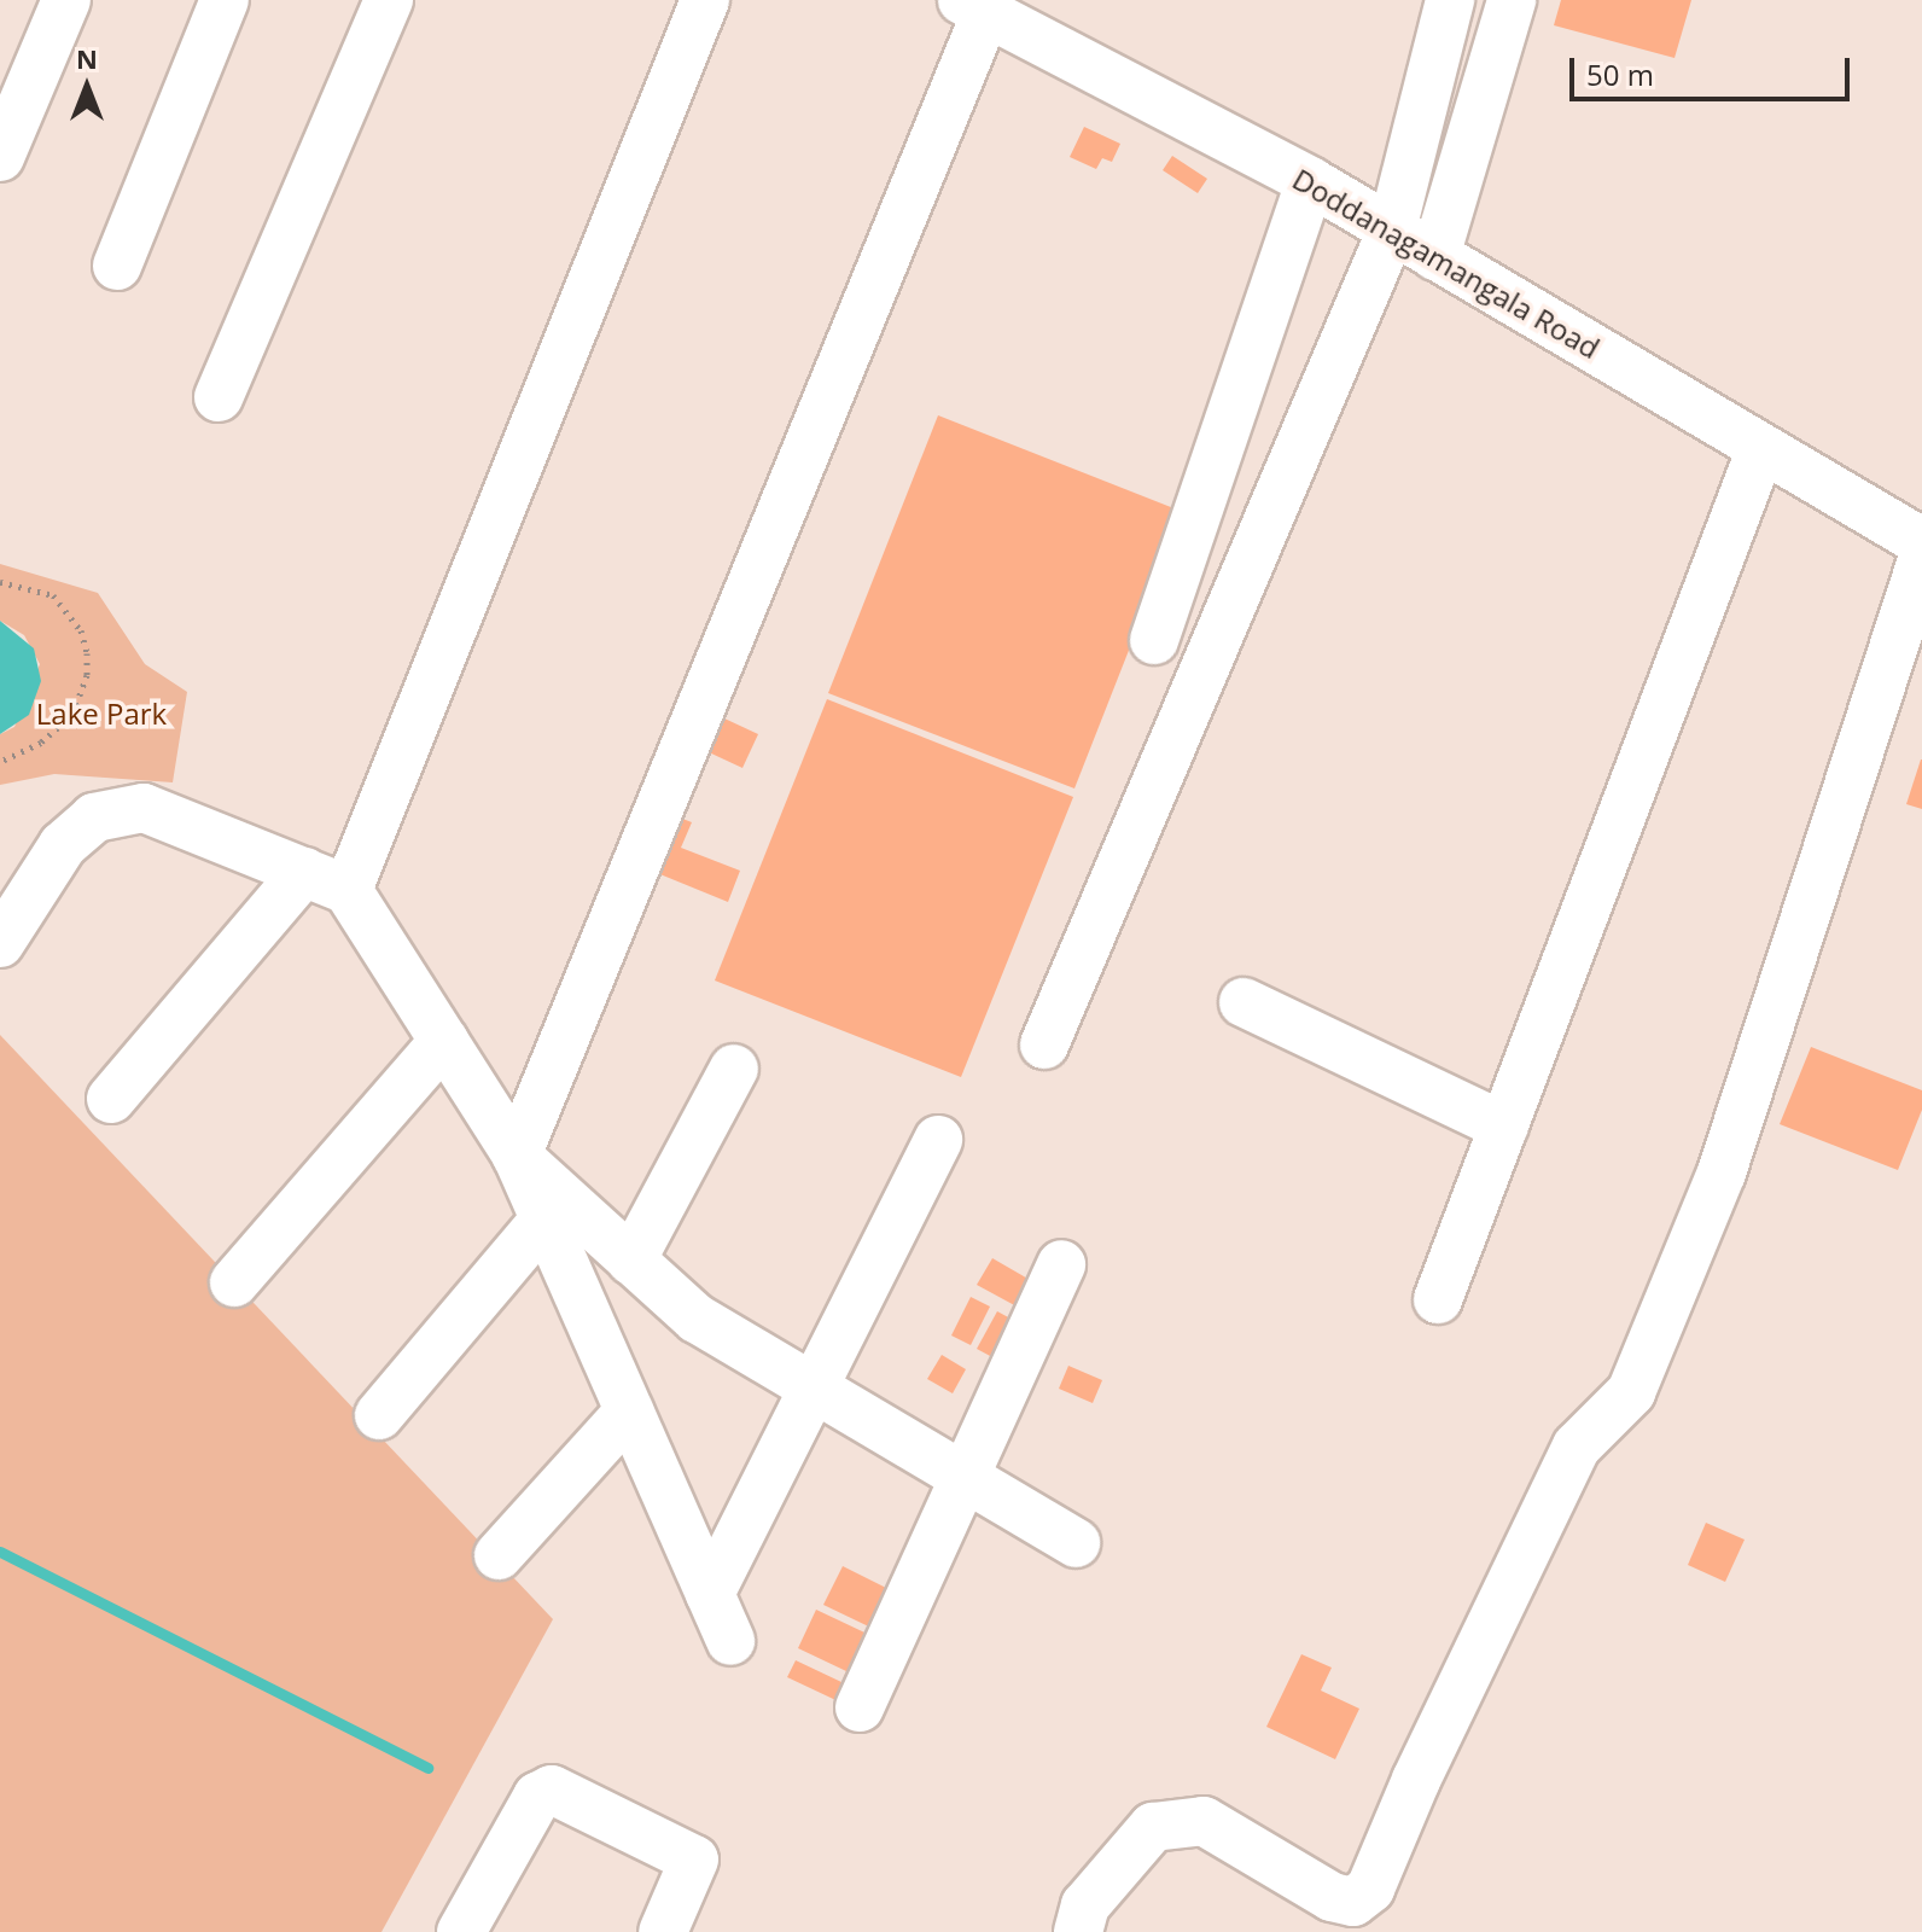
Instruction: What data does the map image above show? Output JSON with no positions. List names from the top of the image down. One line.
{"streets":{"street":["Doddanagamangala Road"]},"parks":["Lake Park"],"scale_bar":"50 m","north":"top"}
